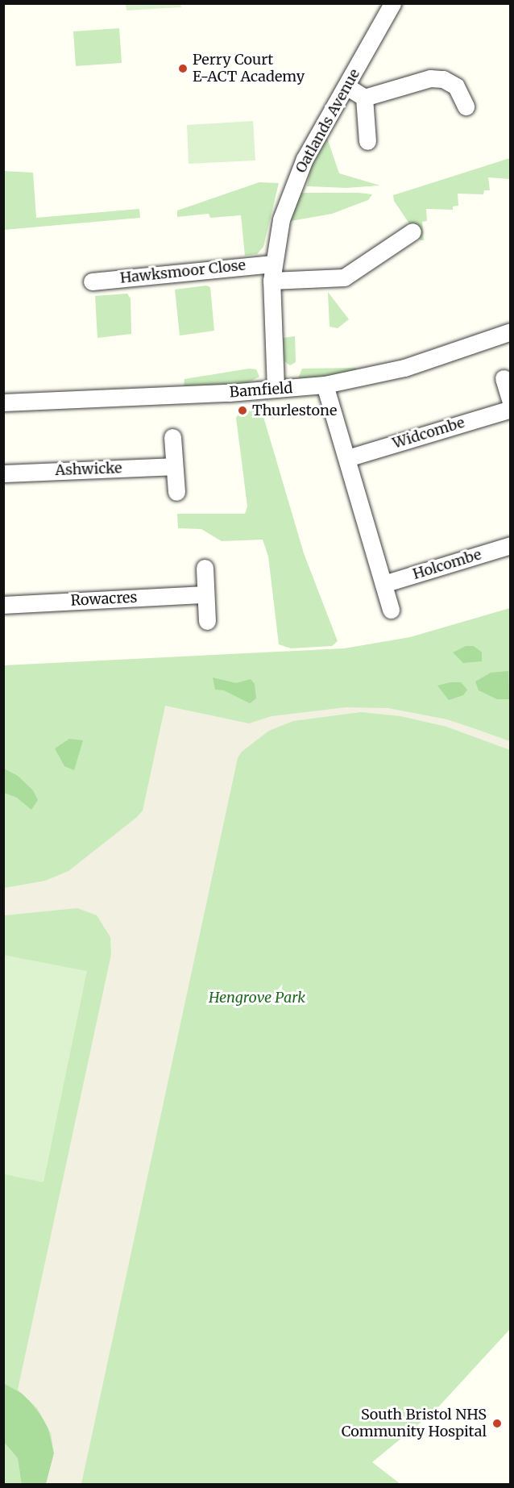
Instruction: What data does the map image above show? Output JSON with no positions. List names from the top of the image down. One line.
{"streets":{"street":["Oatlands Avenue","Hawksmoor Close","Bamfield","Widcombe","Ashwicke","Holcombe","Rowacres"]},"crossings":[["Oatlands Avenue","Hawksmoor Close"],["Oatlands Avenue","Bamfield"]],"parks":["Hengrove Park"],"places":["Perry Court E-ACT Academy","Thurlestone","South Bristol NHS Community Hospital"]}
